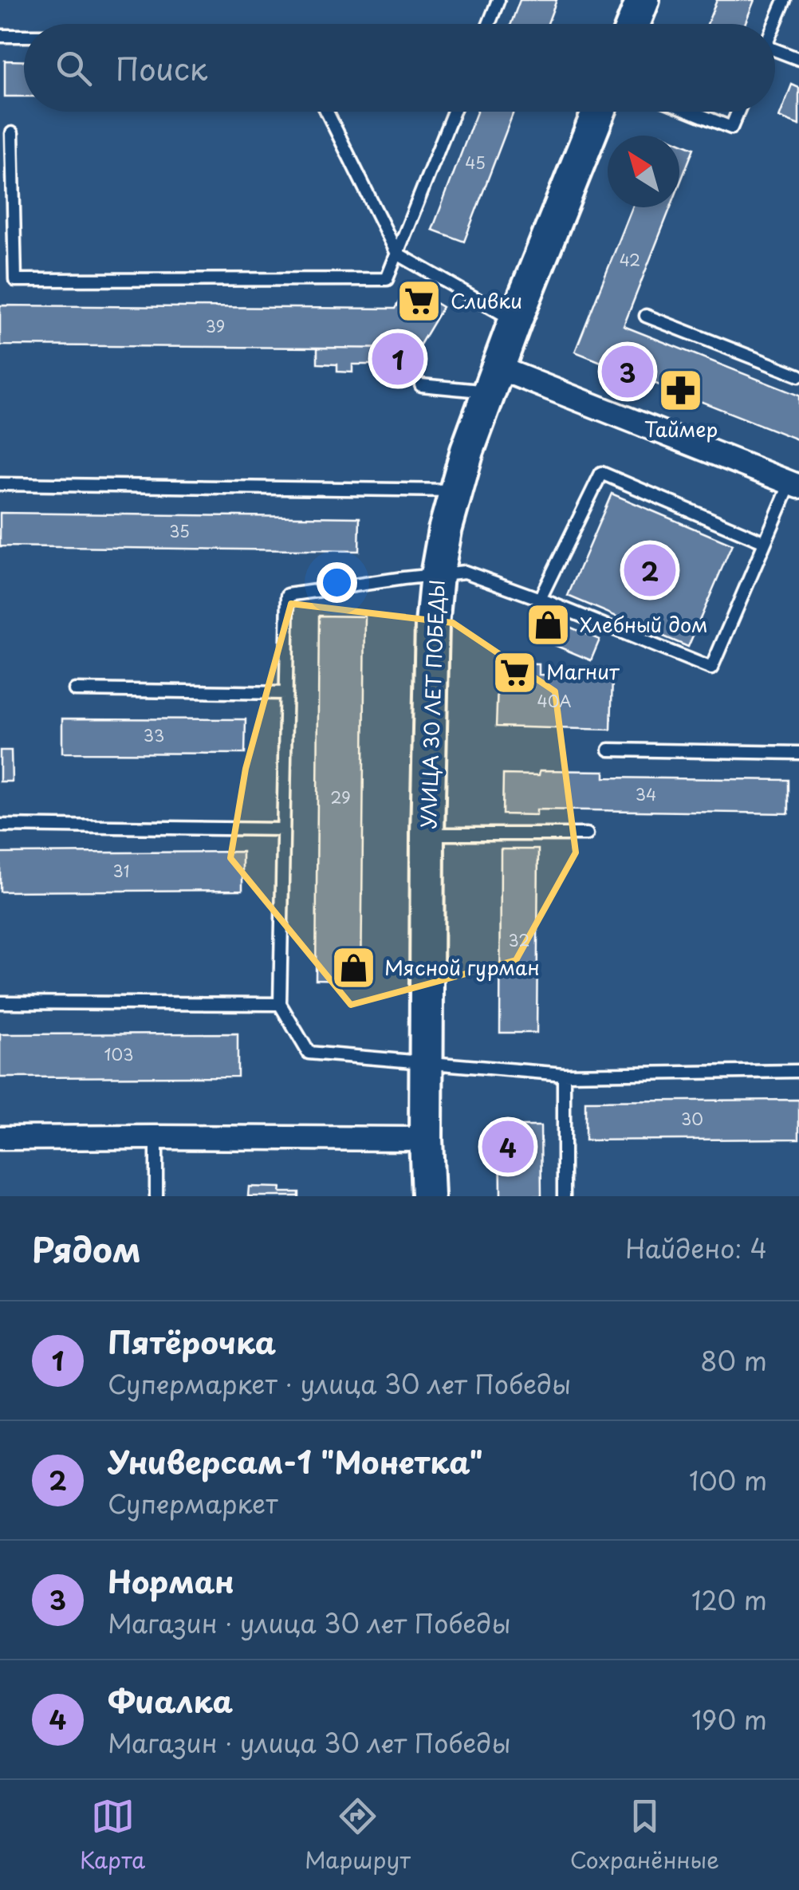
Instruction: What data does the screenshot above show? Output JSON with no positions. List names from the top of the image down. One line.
{"streets":{"main road":["УЛИЦА 30 ЛЕТ ПОБЕДЫ"]},"places":{"supermarket":["Сливки","Магнит"],"pharmacy":["Таймер"],"shop":["Хлебный дом","Мясной гурман"]},"house_numbers":["45","42","39","35","40А","33","34","29","31","32","103","30"],"north":"top left","page":{"search":"Поиск","pins":["1","3","2","4"],"heading":["Рядом","Найдено: 4"],"list":[{"mark":"1","name":"Пятёрочка","note":"Супермаркет · улица 30 лет Победы","value":"80 m"},{"mark":"2","name":"Универсам-1 \"Монетка\"","note":"Супермаркет","value":"100 m"},{"mark":"3","name":"Норман","note":"Магазин · улица 30 лет Победы","value":"120 m"},{"mark":"4","name":"Фиалка","note":"Магазин · улица 30 лет Победы","value":"190 m"}],"nav":["Карта","Маршрут","Сохранённые"]}}
